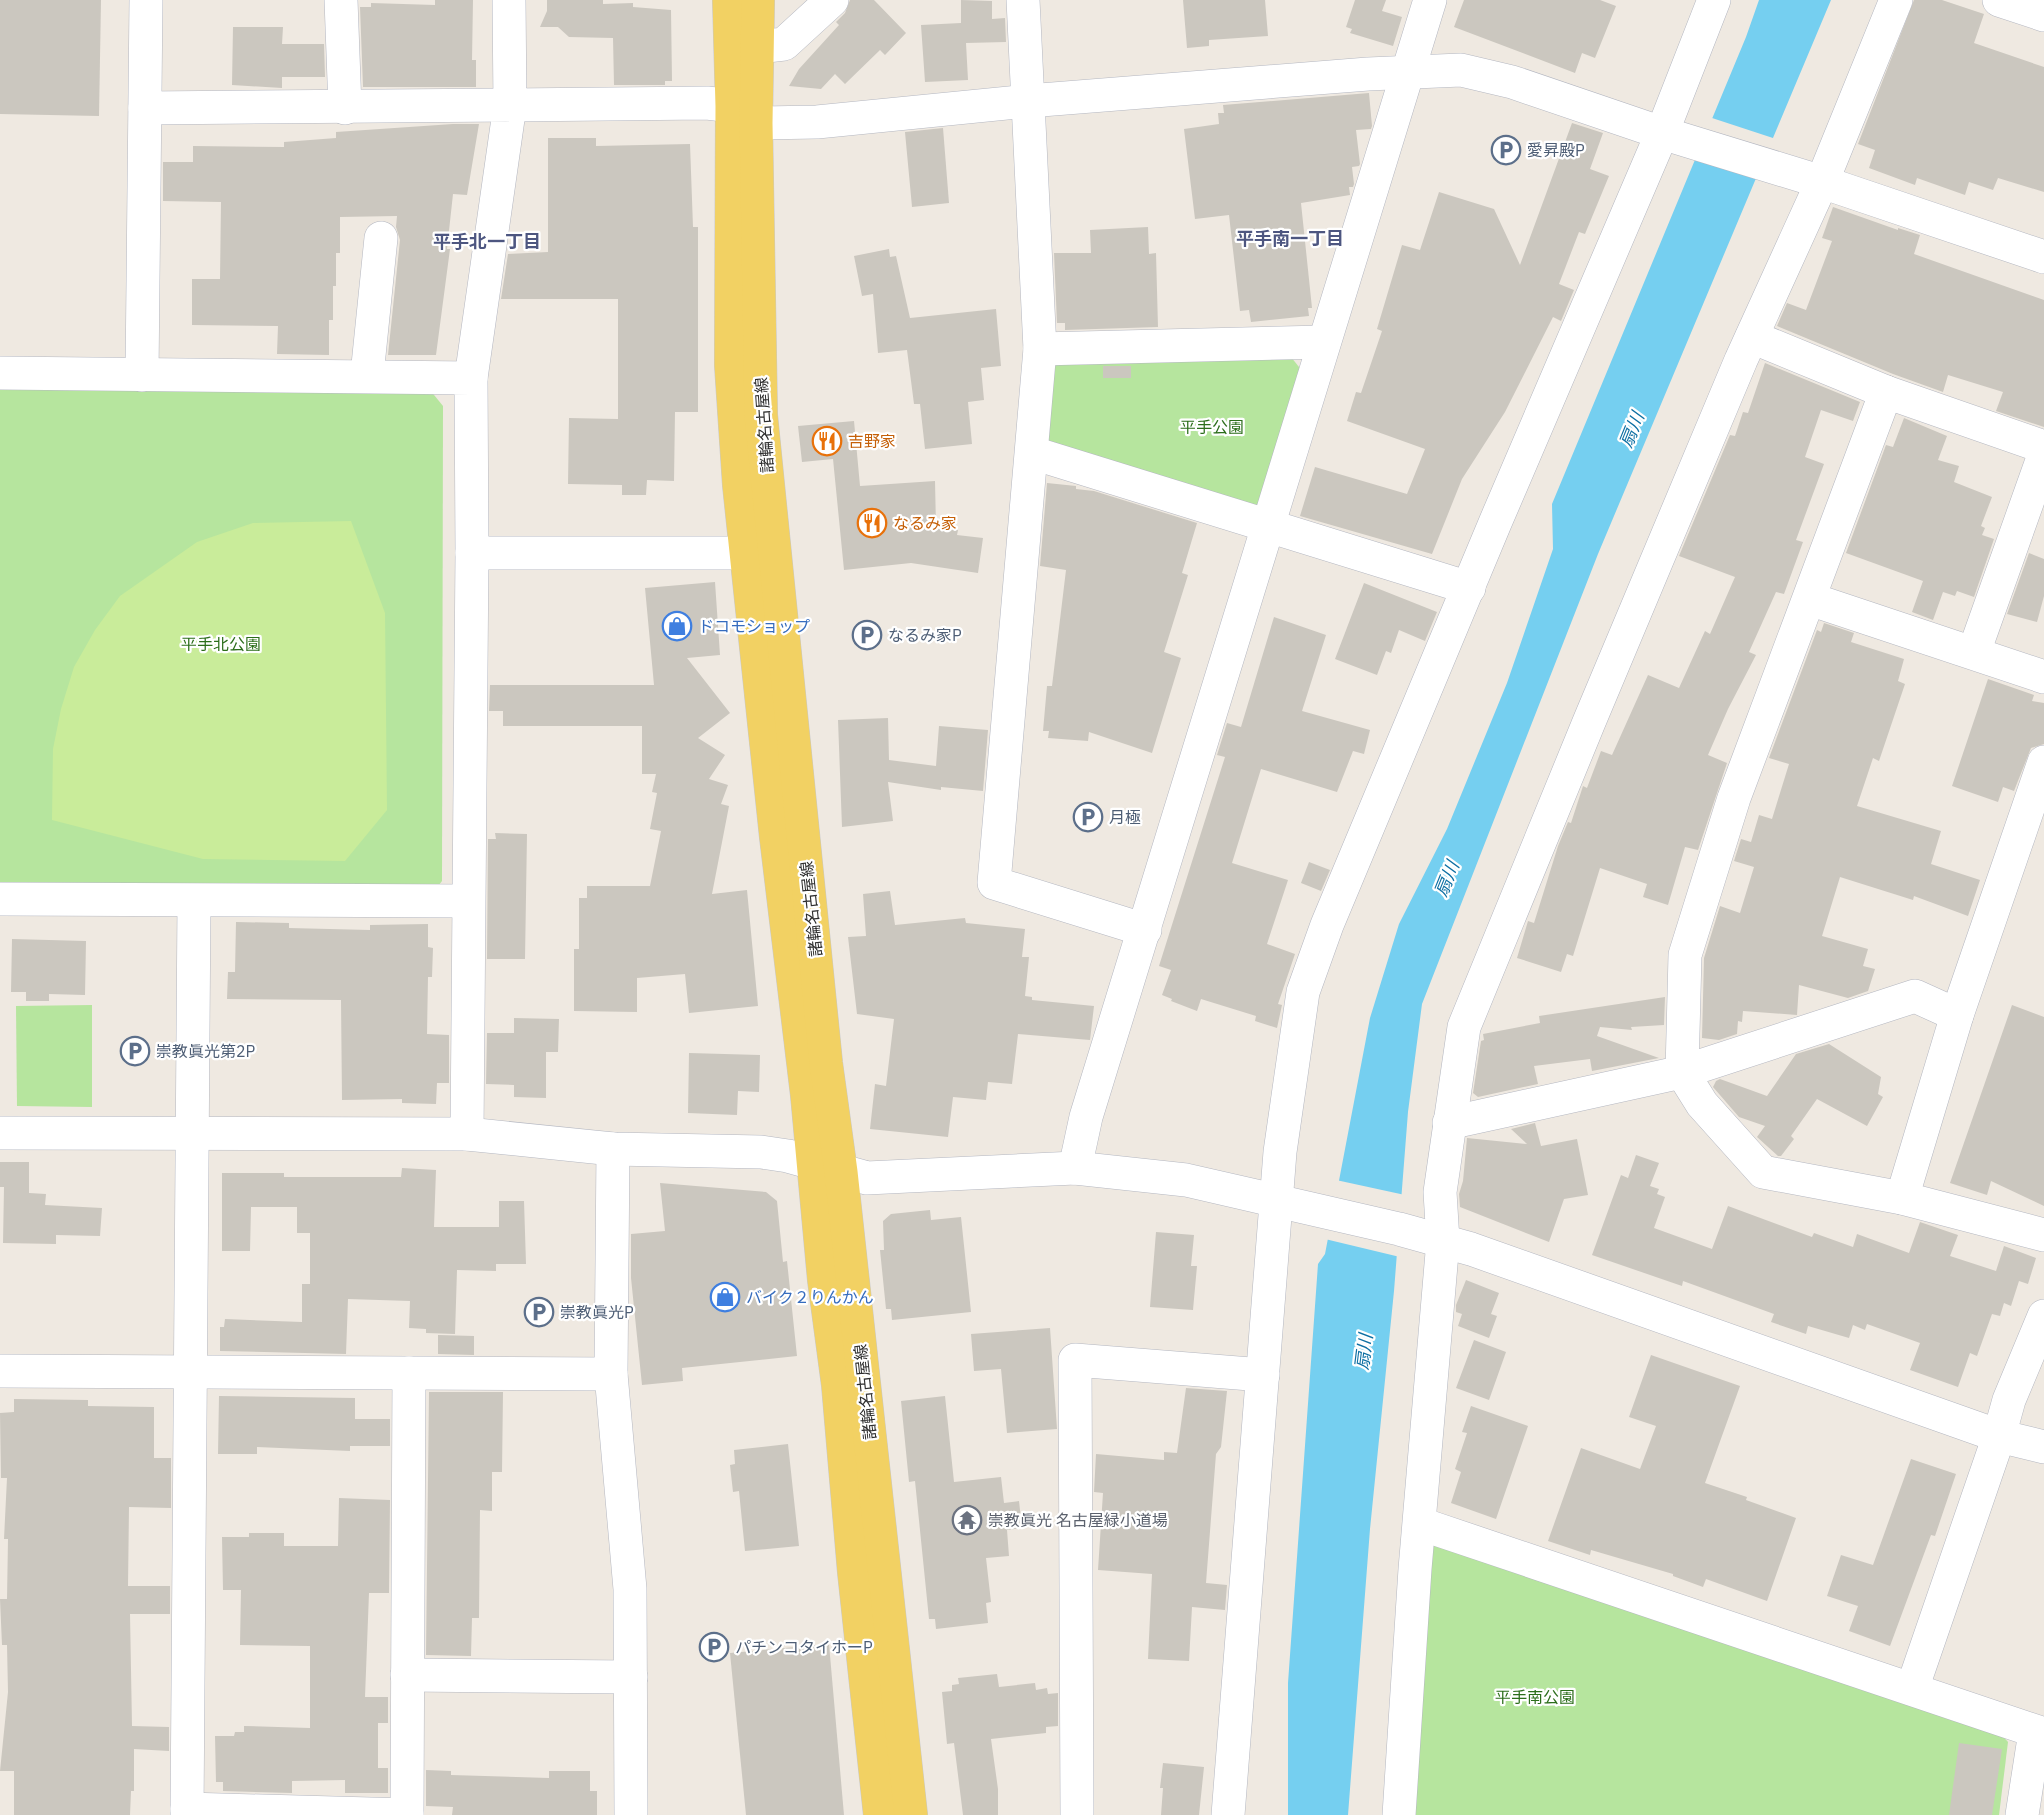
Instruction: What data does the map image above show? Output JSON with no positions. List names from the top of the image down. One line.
{"streets":{"main road":["諸輪名古屋線"]},"districts":["平手南一丁目","平手北一丁目"],"water":["扇川"],"parks":["平手公園","平手北公園","平手南公園"],"places":{"parking":["愛昇殿P","なるみ家P","月極","崇教眞光第2P","崇教眞光P","パチンコタイホーP"],"restaurant":["吉野家","なるみ家"],"shop":["ドコモショップ","バイク２りんかん"],"temple":["崇教眞光 名古屋緑小道場"]}}
